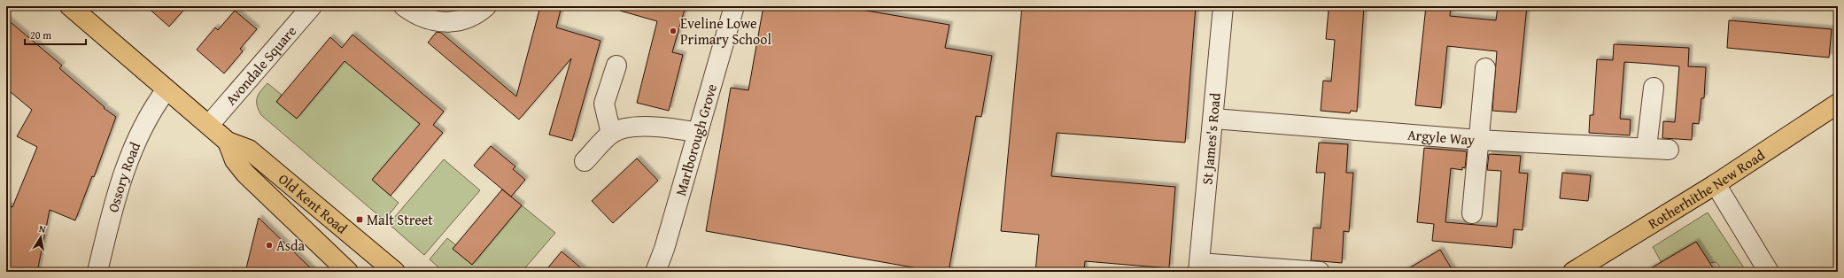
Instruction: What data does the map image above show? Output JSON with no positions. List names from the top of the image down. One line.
{"streets":{"main road":["Rotherhithe New Road","Old Kent Road"],"street":["Avondale Square","Argyle Way","Marlborough Grove","St James's Road","Ossory Road"]},"crossings":[["Avondale Square","Old Kent Road"],["Argyle Way","St James's Road"],["Ossory Road","Old Kent Road"]],"places":{"other":["Eveline Lowe Primary School","Asda"],"transit":["Malt Street"]},"scale_bar":"20 m","north":"top"}
